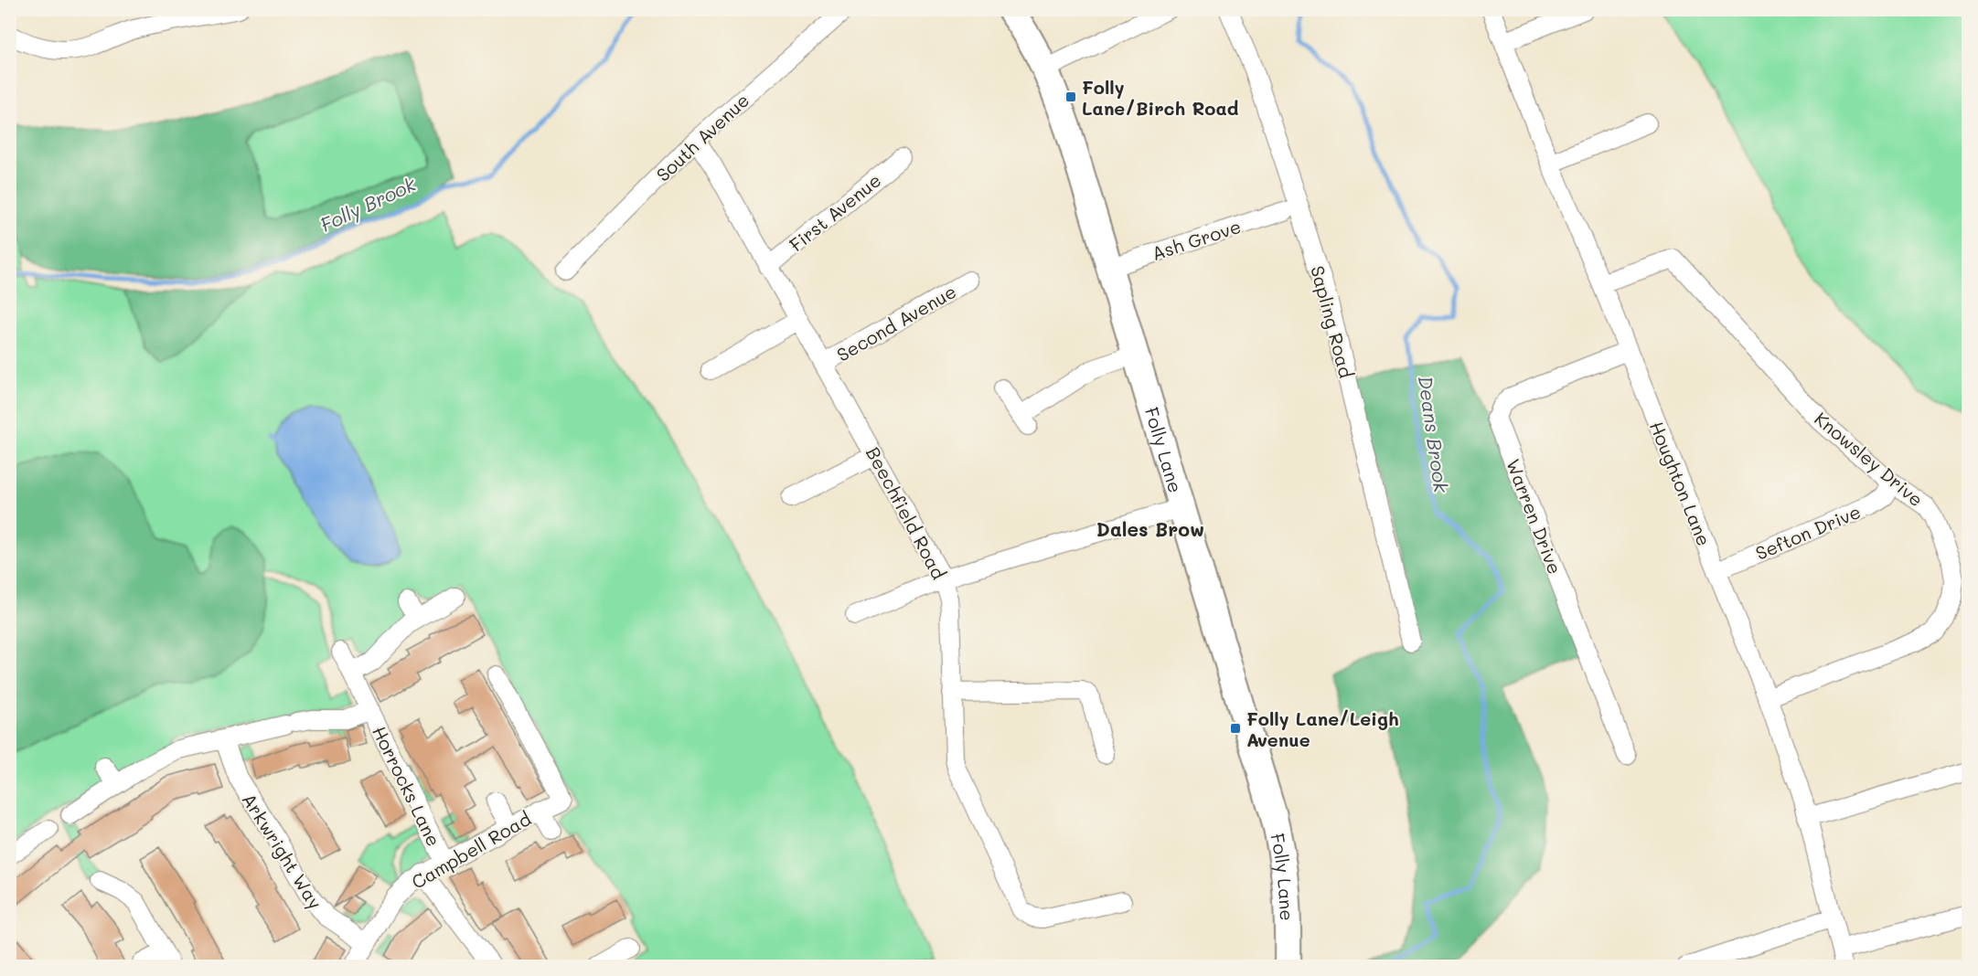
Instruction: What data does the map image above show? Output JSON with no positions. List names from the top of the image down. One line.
{"streets":{"main road":["Folly Lane"],"street":["South Avenue","First Avenue","Ash Grove","Sapling Road","Second Avenue","Knowsley Drive","Houghton Lane","Beechfield Road","Warren Drive","Sefton Drive","Horrocks Lane","Campbell Road","Arkwright Way"]},"crossings":[["South Avenue","Beechfield Road"],["First Avenue","Beechfield Road"],["Ash Grove","Folly Lane"],["Second Avenue","Beechfield Road"],["Knowsley Drive","Houghton Lane"],["Knowsley Drive","Sefton Drive"],["Houghton Lane","Warren Drive"],["Houghton Lane","Sefton Drive"],["Horrocks Lane","Campbell Road"],["Horrocks Lane","Arkwright Way"],["Campbell Road","Arkwright Way"]],"districts":["Dales Brow"],"water":["Folly Brook","Deans Brook"],"places":{"transit":["Folly Lane/Birch Road","Folly Lane/Leigh Avenue"]}}
